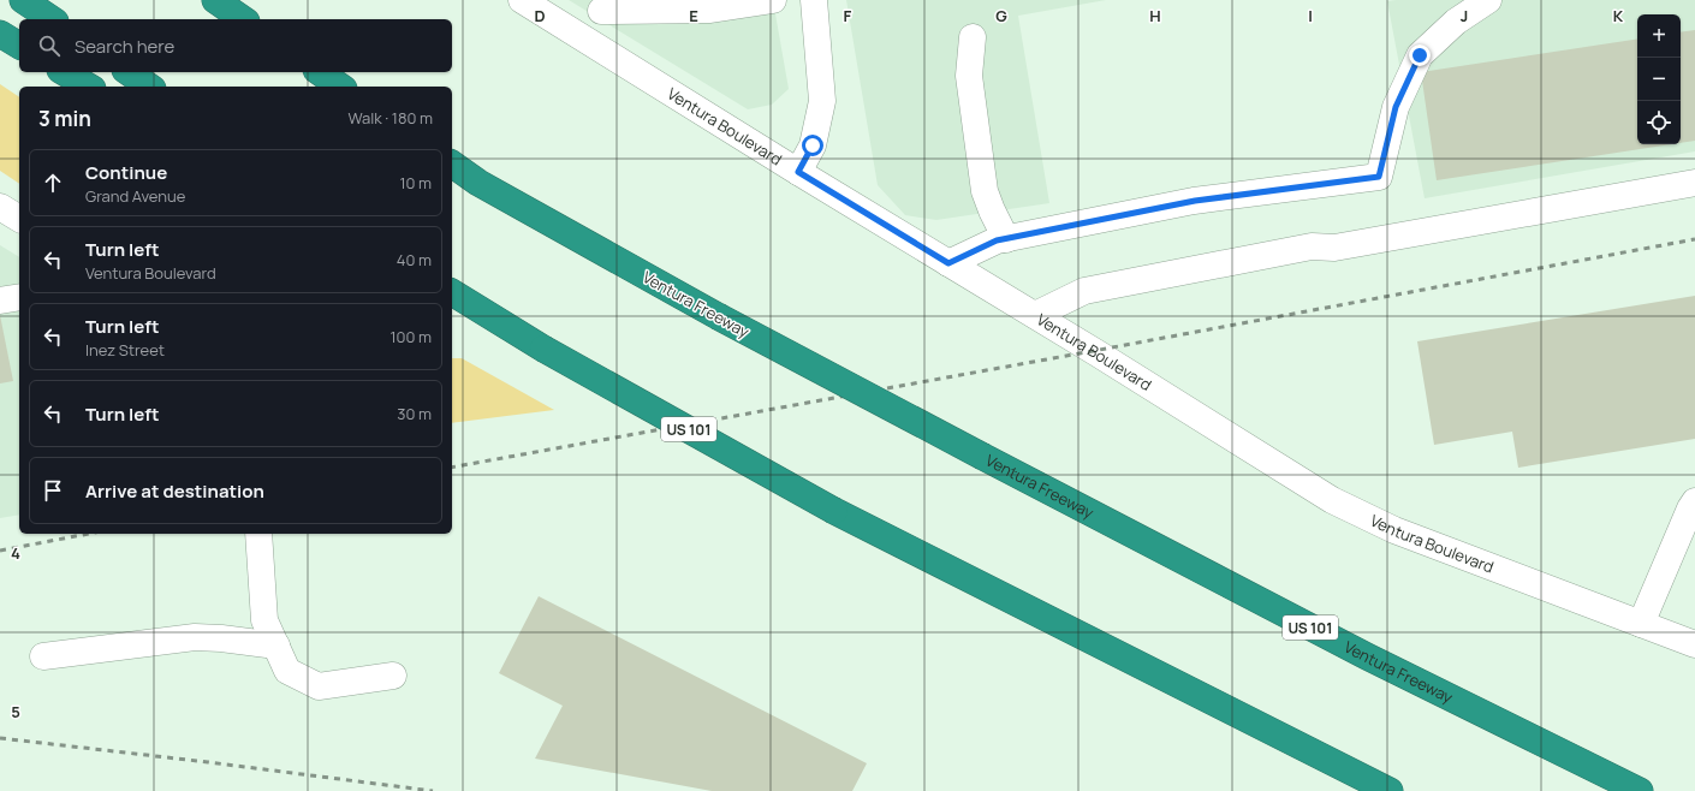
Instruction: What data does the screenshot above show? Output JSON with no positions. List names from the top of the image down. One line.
{"streets":{"highway":["Ventura Freeway","US 101"],"street":["Ventura Boulevard"]},"page":{"map_buttons":["+","−"],"search":"Search here","heading":["3 min","Walk · 180 m"],"list":[["Continue","Grand Avenue","10 m"],["Turn left","Ventura Boulevard","40 m"],["Turn left","Inez Street","100 m"],["Turn left","30 m"],"Arrive at destination"]},"grid":{"columns":["D","E","F","G","H","I","J","K"],"rows":["4","5"]}}
